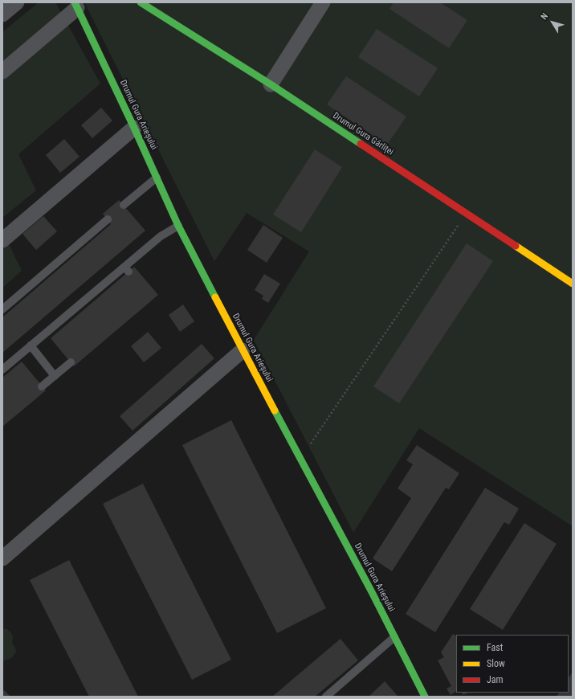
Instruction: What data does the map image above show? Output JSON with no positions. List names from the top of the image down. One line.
{"streets":{"street":["Drumul Gura Arieșului","Drumul Gura Gârliței"]},"legend":["Fast","Slow","Jam"],"north":"top left"}
